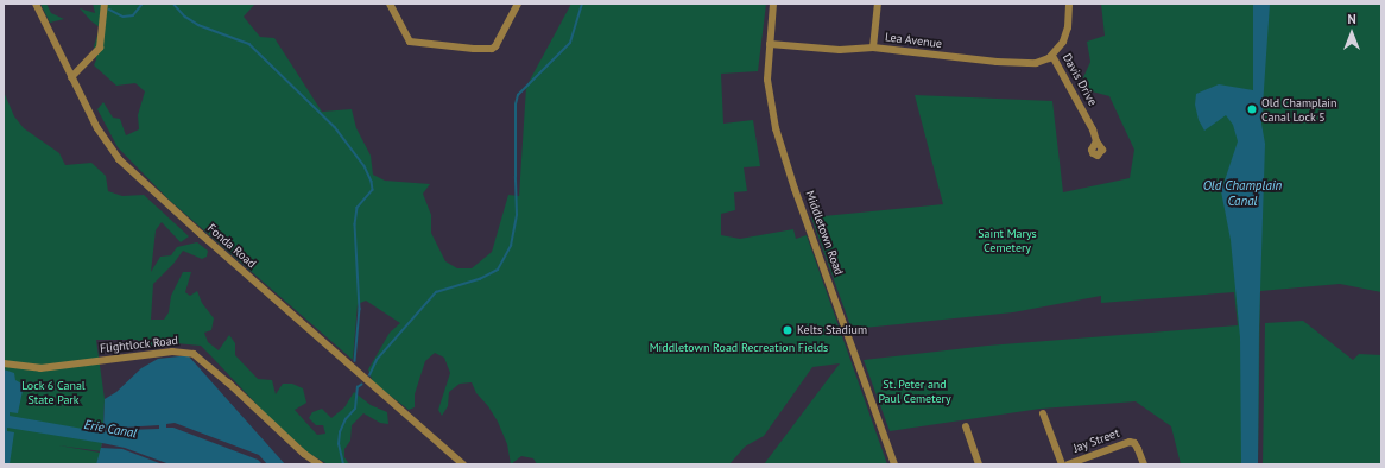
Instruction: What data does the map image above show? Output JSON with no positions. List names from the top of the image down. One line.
{"streets":{"street":["Lea Avenue","Davis Drive","Middletown Road","Fonda Road","Flightlock Road","Jay Street"]},"crossings":[["Lea Avenue","Davis Drive"],["Lea Avenue","Middletown Road"]],"water":["Old Champlain Canal","Erie Canal"],"parks":["Saint Marys Cemetery","Middletown Road Recreation Fields","St. Peter and Paul Cemetery","Lock 6 Canal State Park"],"places":["Old Champlain Canal Lock 5","Kelts Stadium"],"north":"top"}
